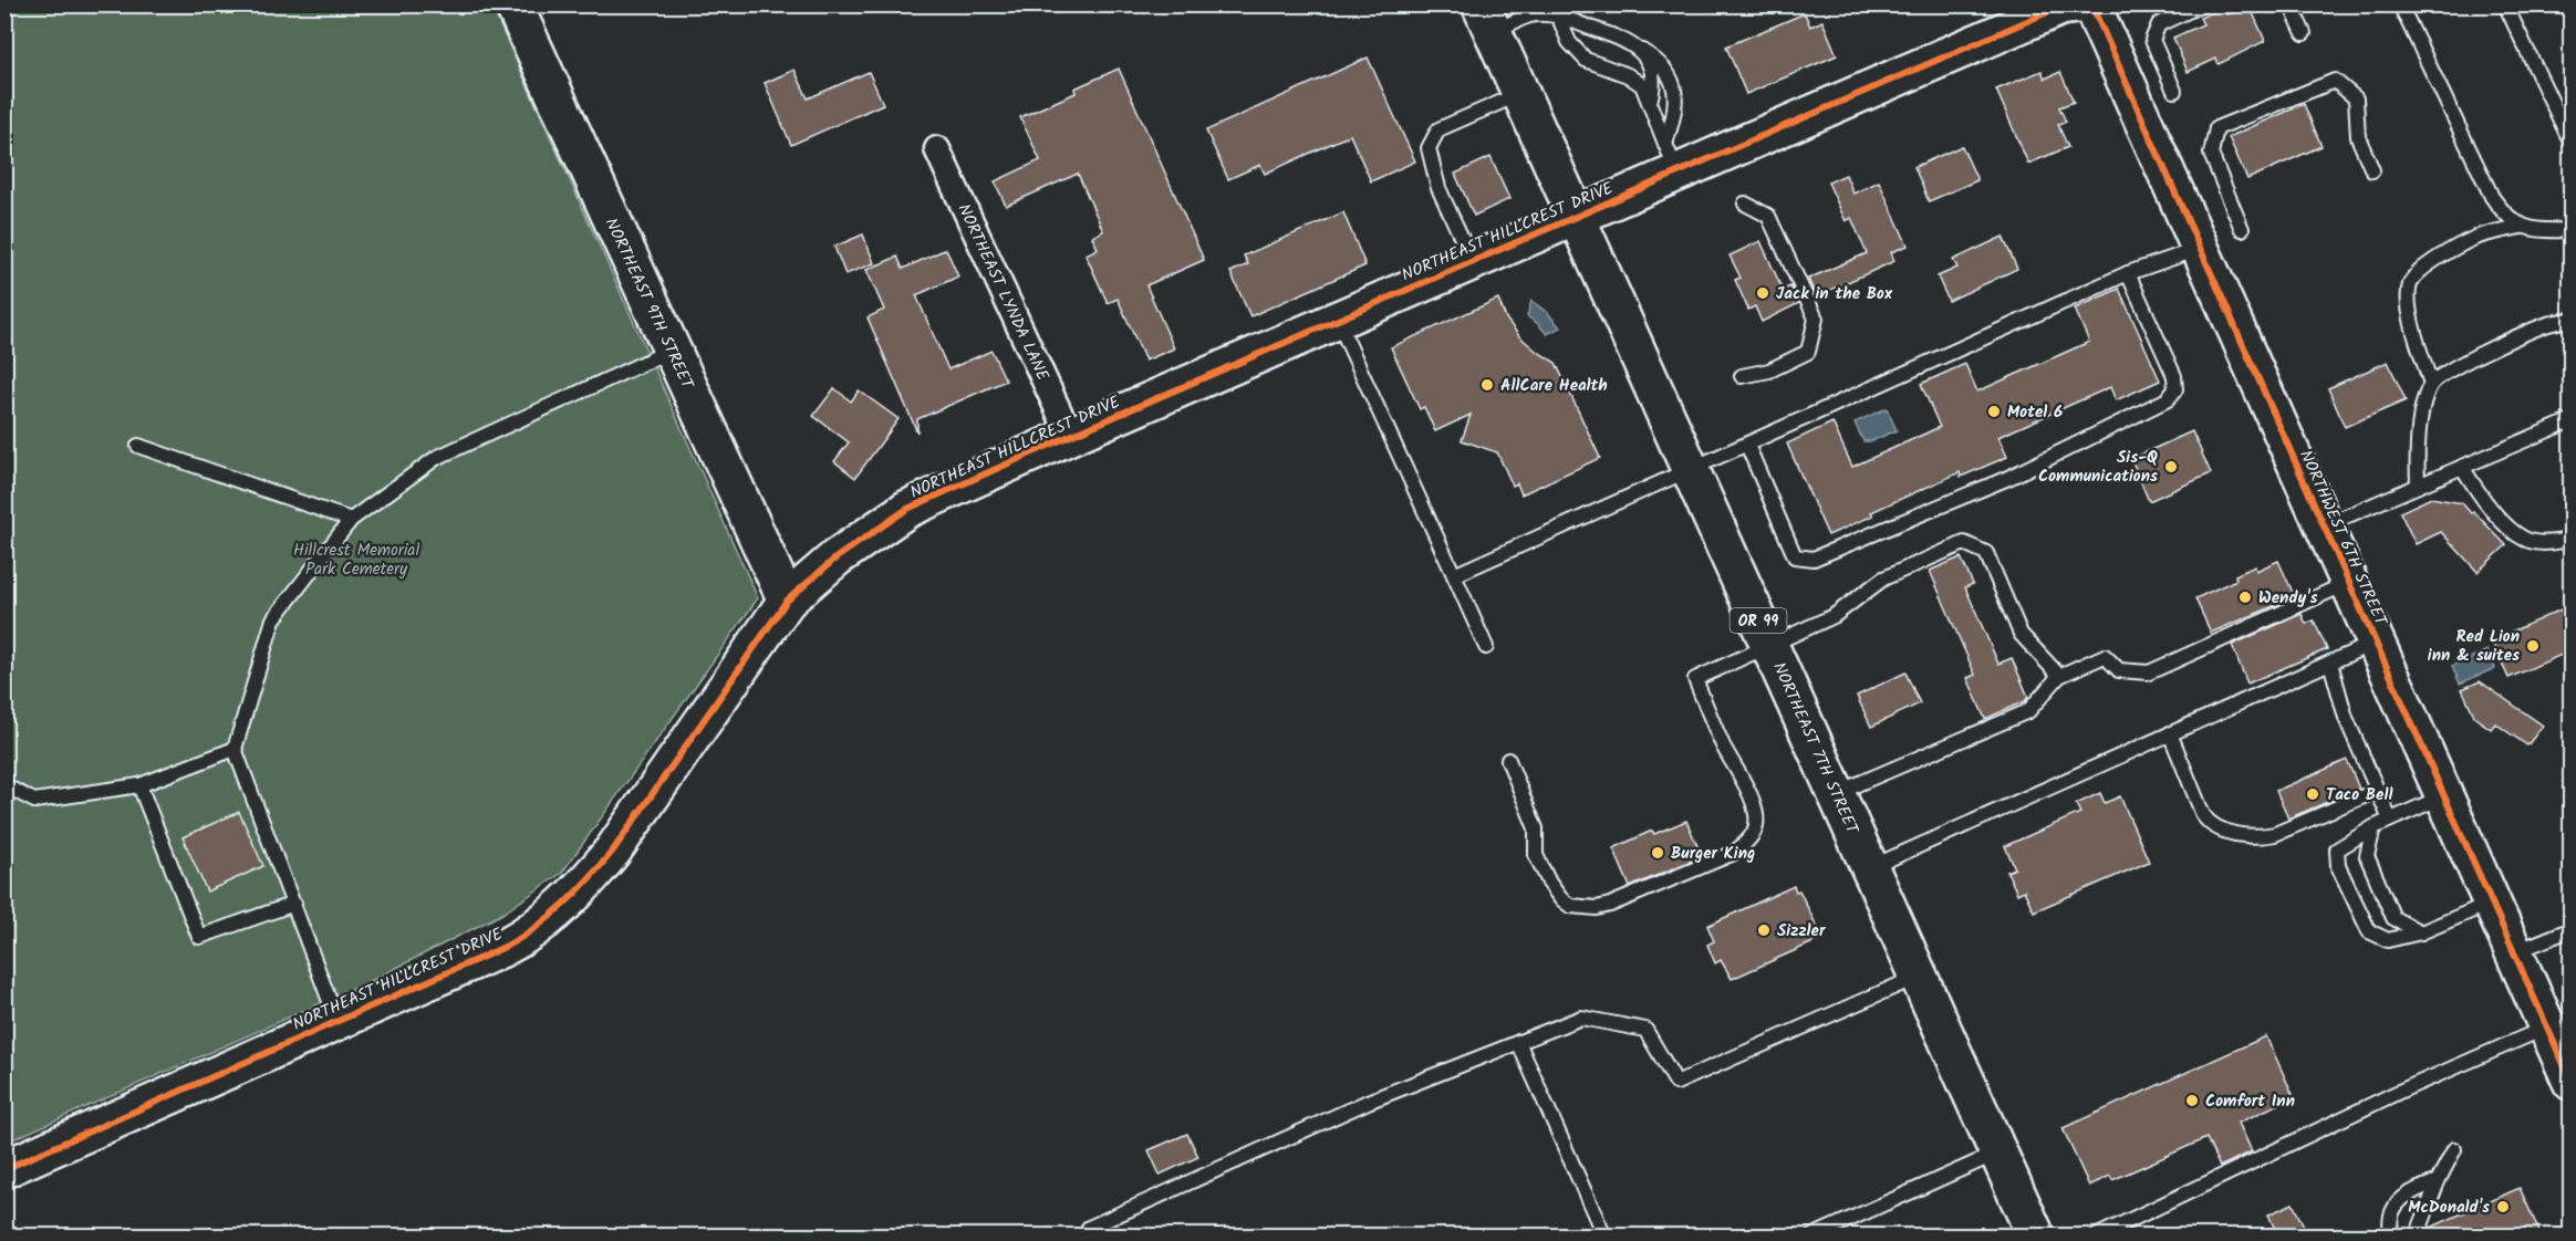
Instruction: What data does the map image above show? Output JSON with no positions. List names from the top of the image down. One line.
{"streets":{"main road":["NORTHEAST HILLCREST DRIVE","NORTHEAST 9TH STREET","NORTHWEST 6TH STREET","OR 99","NORTHEAST 7TH STREET"],"street":["NORTHEAST LYNDA LANE"]},"crossings":[["NORTHEAST HILLCREST DRIVE","NORTHEAST LYNDA LANE"],["NORTHEAST HILLCREST DRIVE","NORTHEAST 9TH STREET"],["NORTHEAST HILLCREST DRIVE","NORTHEAST 7TH STREET"]],"parks":["Hillcrest Memorial Park Cemetery"],"places":["Jack in the Box","AllCare Health","Motel 6","Sis-Q Communications","Wendy's","Red Lion inn & suites","Taco Bell","Burger King","Sizzler","Comfort Inn","McDonald's"]}
